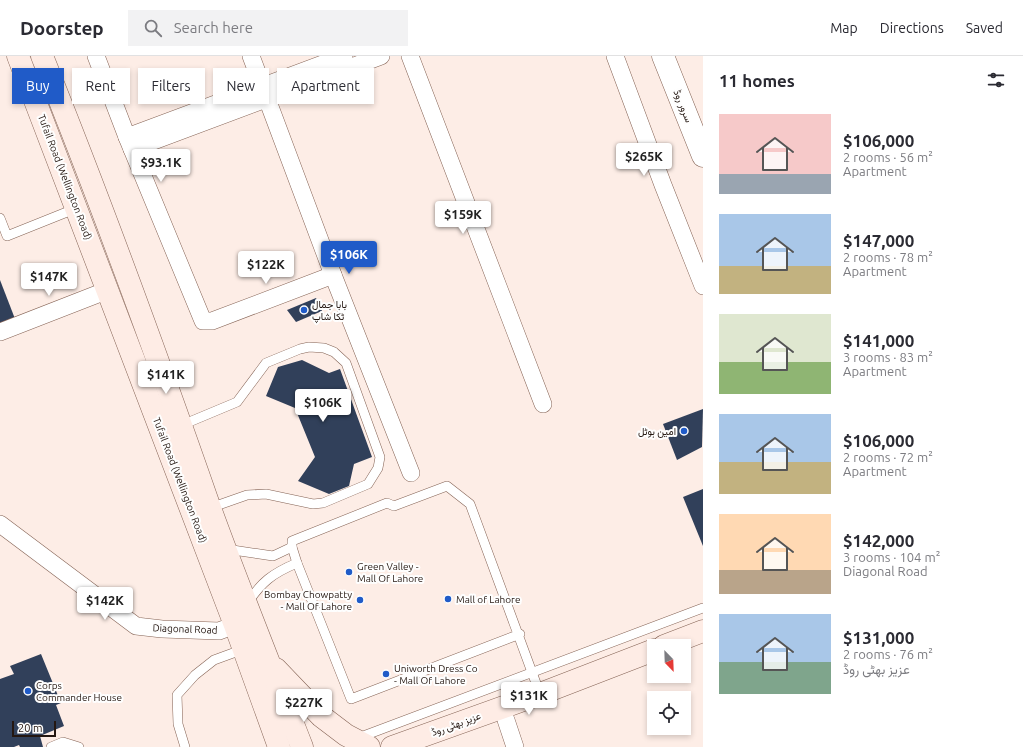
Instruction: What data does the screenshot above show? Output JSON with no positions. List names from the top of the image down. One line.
{"streets":{"main road":["Tufail Road (Wellington Road)","عزیز بھٹی روڈ"],"street":["سرور روڈ","Diagonal Road"]},"crossings":[["Tufail Road (Wellington Road)","Diagonal Road"]],"places":["بابا جمال ٹکا شاپ","امین ہوٹل","Green Valley - Mall Of Lahore","Mall of Lahore","Bombay Chowpatty - Mall Of Lahore","Uniworth Dress Co - Mall Of Lahore","Corps Commander House"],"scale_bar":"20 m","north":"bottom right","page":{"header":"Doorstep","search":"Search here","nav":["Map","Directions","Saved"],"heading":"11 homes","chip":["Buy","Rent","Filters","New","Apartment"],"list":[{"name":"$106,000","note":"2 rooms · 56 m² · Apartment"},{"name":"$147,000","note":"2 rooms · 78 m² · Apartment"},{"name":"$141,000","note":"3 rooms · 83 m² · Apartment"},{"name":"$106,000","note":"2 rooms · 72 m² · Apartment"},{"name":"$142,000","note":"3 rooms · 104 m² · Diagonal Road"},{"name":"$131,000","note":"2 rooms · 76 m² · عزیز بھٹی روڈ"}],"price":["$265K","$93.1K","$159K","$106K","$122K","$147K","$141K","$106K","$142K","$131K","$227K"],"scale":"20 m"}}
